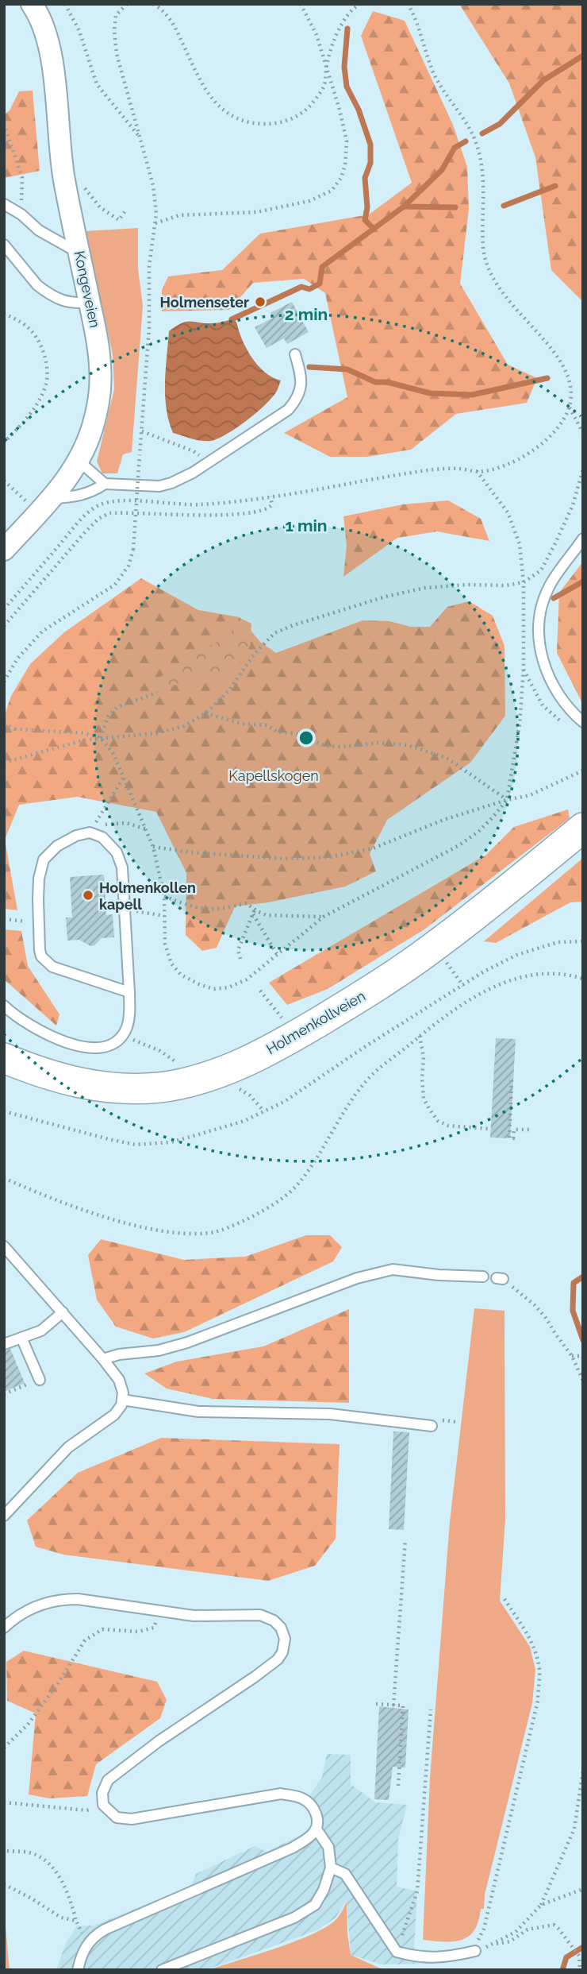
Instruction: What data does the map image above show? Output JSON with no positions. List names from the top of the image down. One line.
{"streets":{"main road":["Holmenkollveien"],"street":["Kongeveien"]},"parks":["Kapellskogen"],"places":["Holmenseter","Holmenkollen kapell"],"rings":["2 min","1 min"]}
